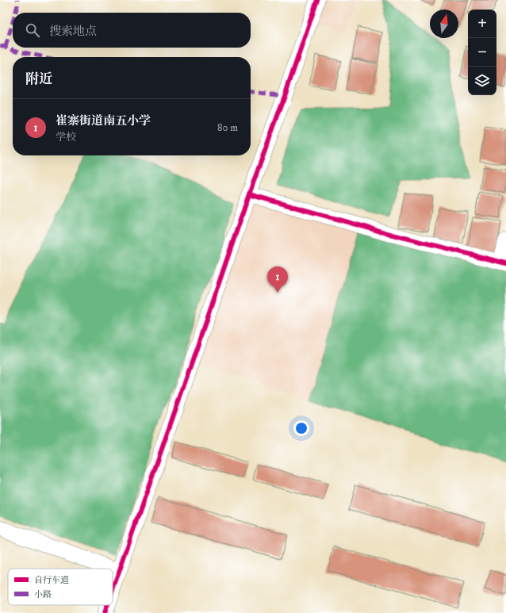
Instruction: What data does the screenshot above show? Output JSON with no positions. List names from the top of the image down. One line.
{"legend":["自行车道","小路"],"north":"top","page":{"map_buttons":["+","−"],"search":"搜索地点","heading":"附近","list":[{"mark":"1","name":"崔寨街道南五小学","note":"学校","value":"80 m"}],"pins":"1"}}
